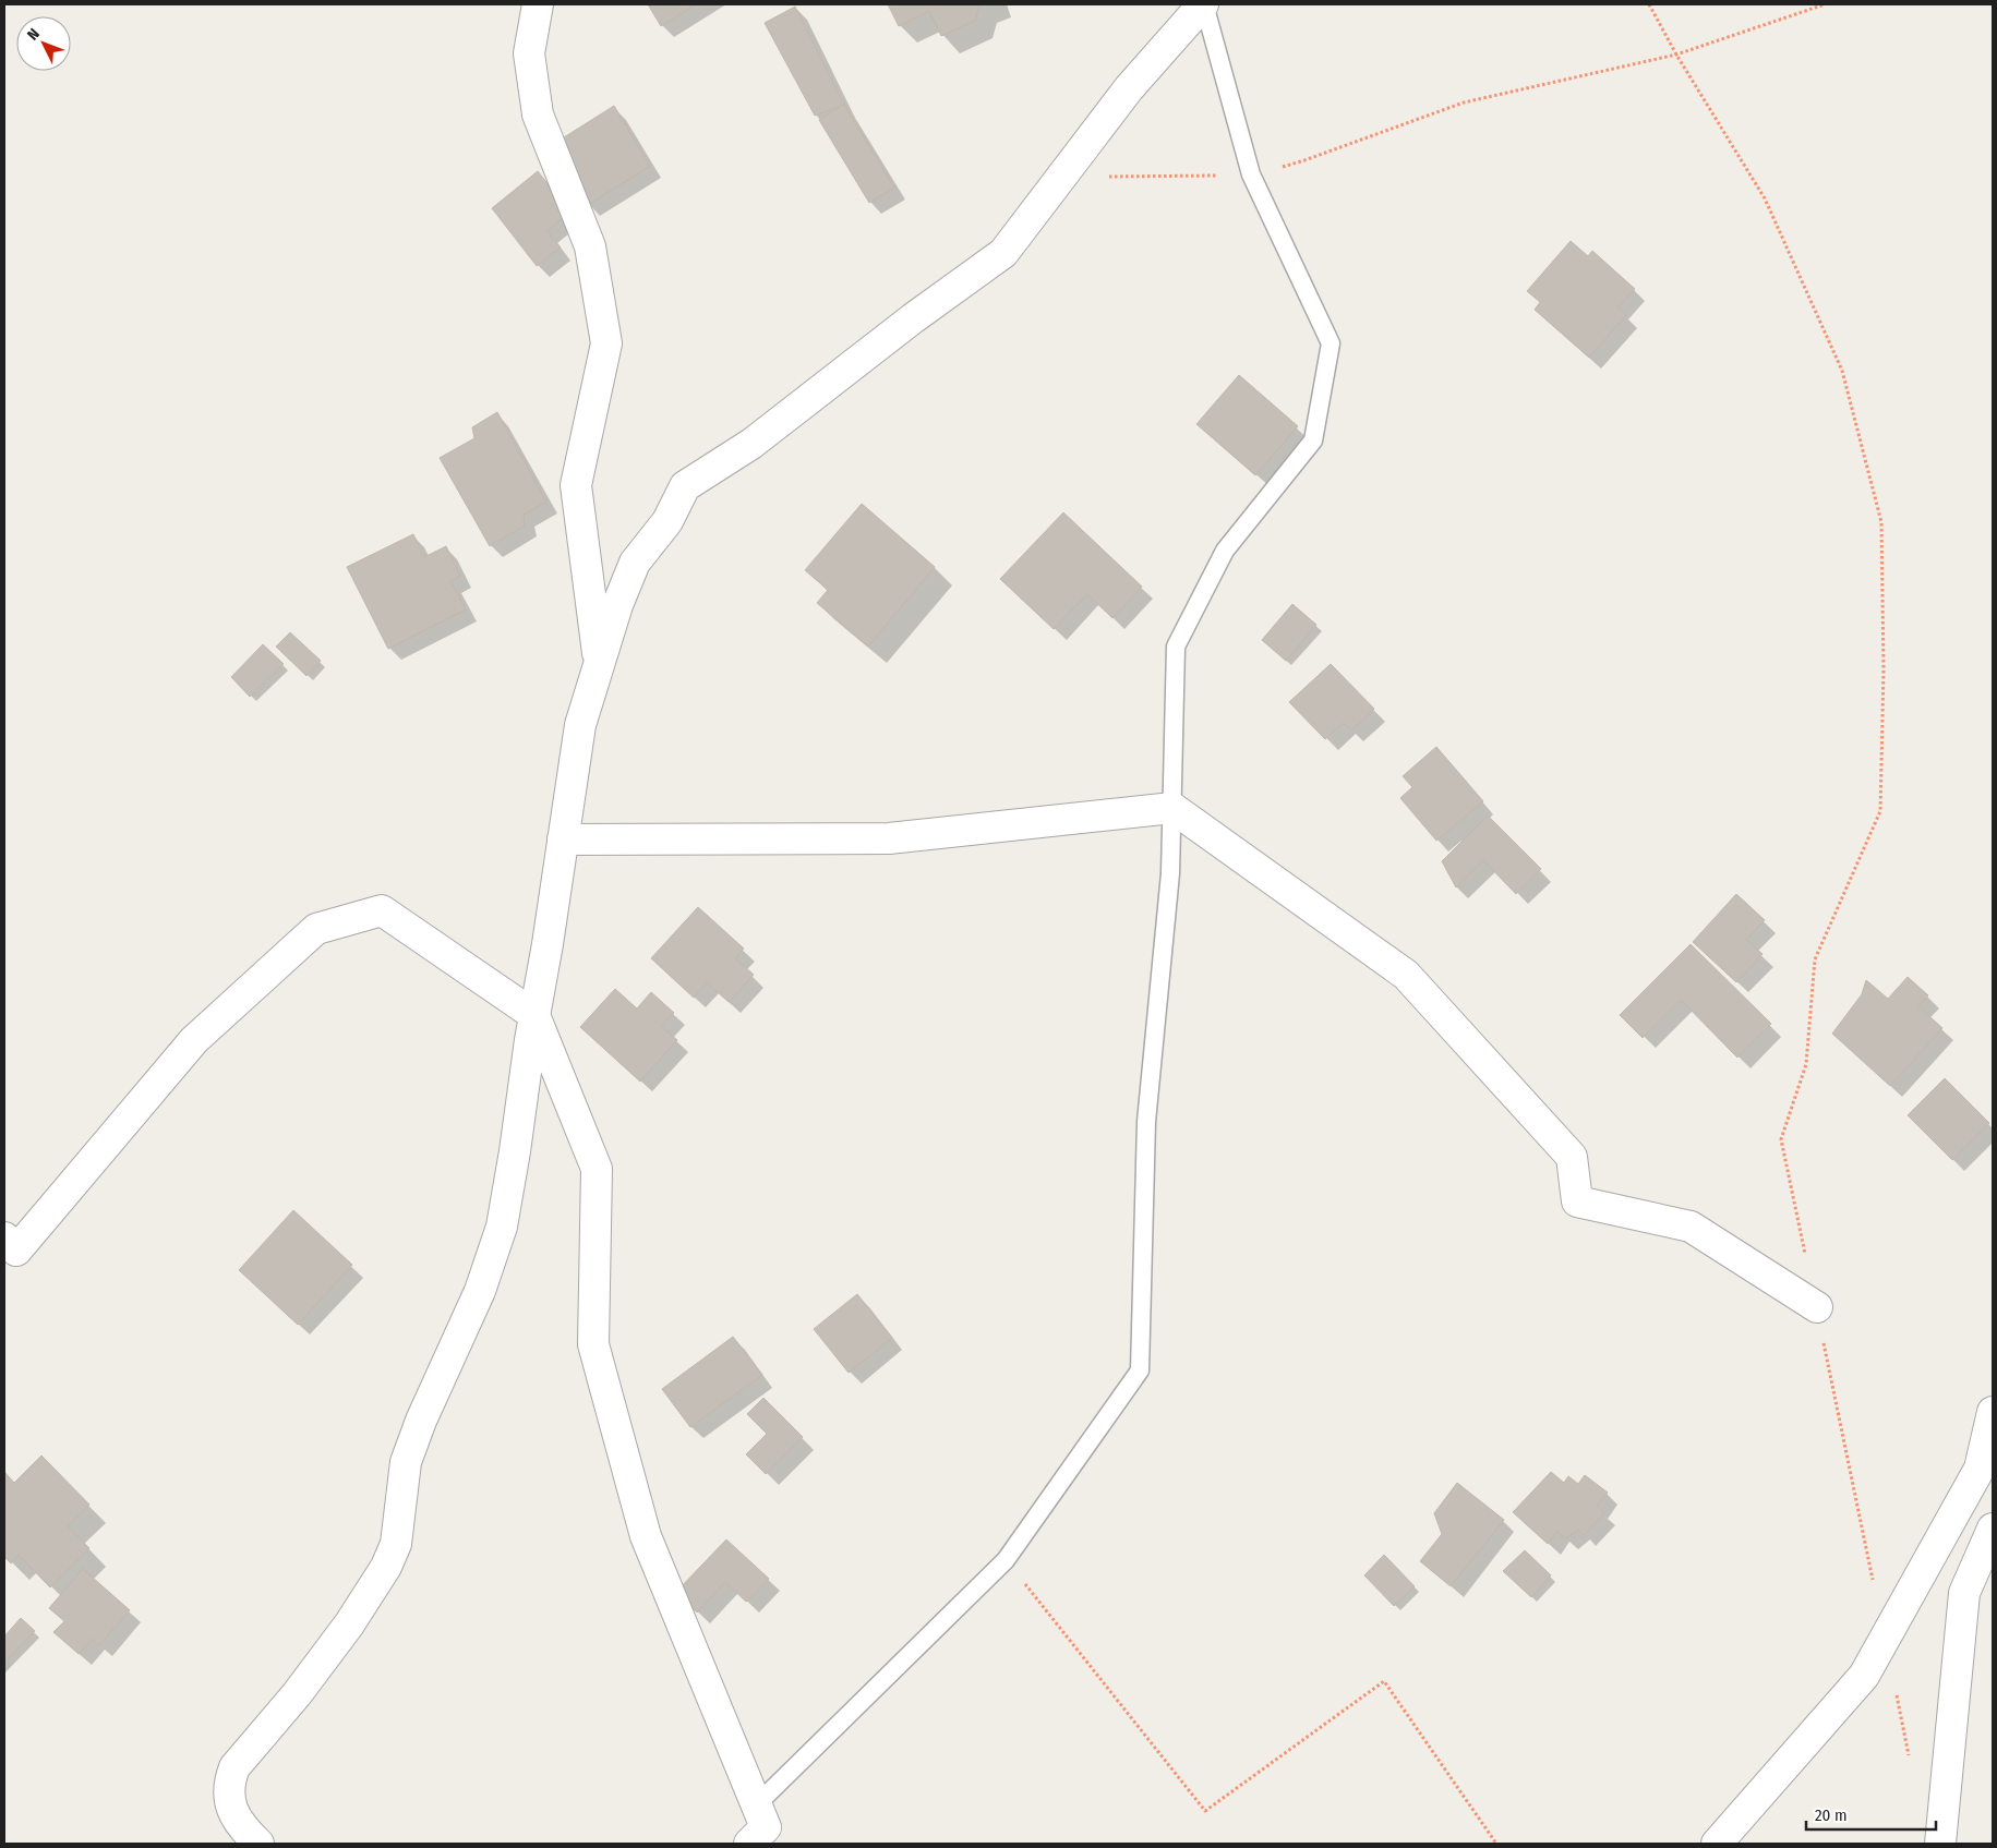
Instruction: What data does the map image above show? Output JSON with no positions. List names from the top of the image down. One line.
{"scale_bar":"20 m","north":"top left"}
